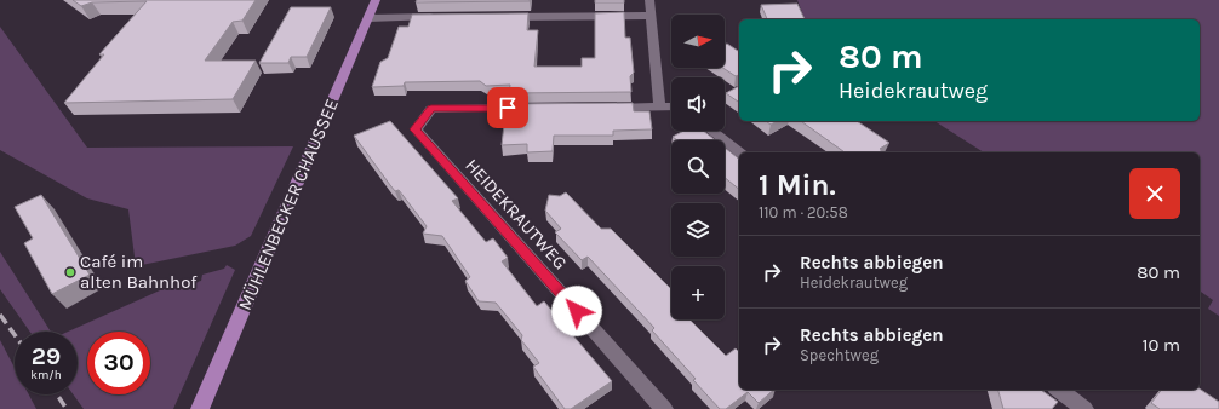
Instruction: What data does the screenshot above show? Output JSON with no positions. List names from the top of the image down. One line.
{"streets":{"main road":["MÜHLENBECKER CHAUSSEE"],"street":["HEIDEKRAUTWEG"]},"places":["Café im alten Bahnhof"],"north":"right","page":{"map_buttons":"+","turn":["80 m","Heidekrautweg"],"heading":["1 Min.","110 m · 20:58"],"list":[{"name":"Rechts abbiegen","note":"Heidekrautweg","value":"80 m"},{"name":"Rechts abbiegen","note":"Spechtweg","value":"10 m"}],"speed":"29 km/h","limit":"30"}}
